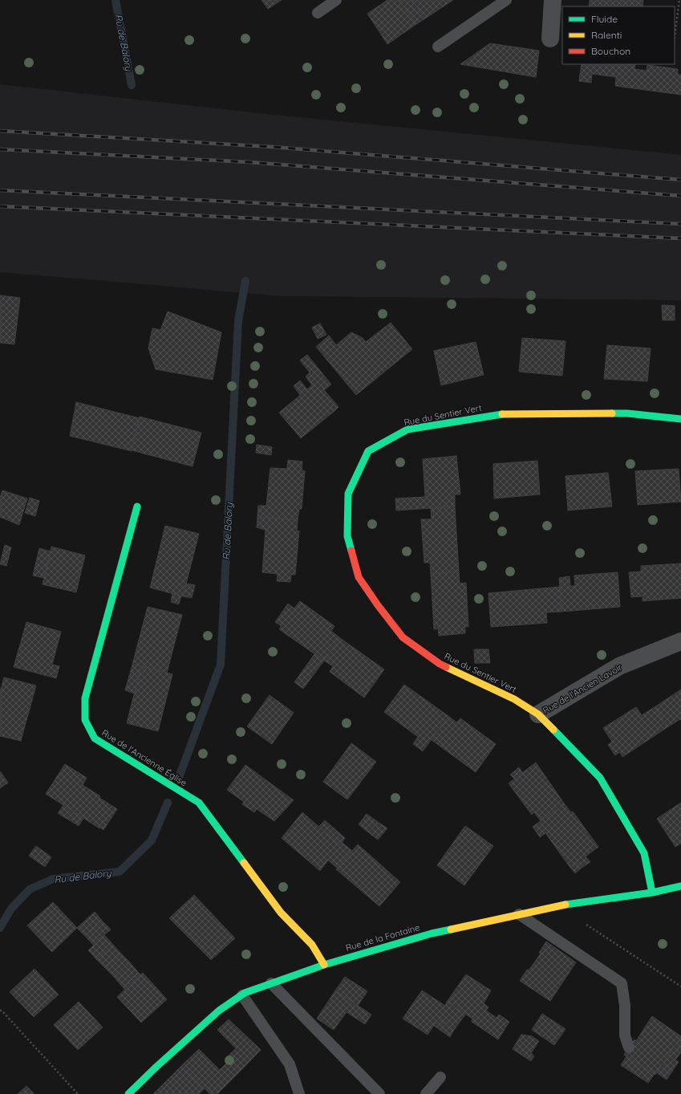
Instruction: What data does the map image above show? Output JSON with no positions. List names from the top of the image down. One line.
{"streets":{"street":["Rue du Sentier Vert","Rue de l'Ancien Lavoir","Rue de l'Ancienne Église","Rue de la Fontaine"]},"crossings":[["Rue du Sentier Vert","Rue de l'Ancien Lavoir"],["Rue du Sentier Vert","Rue de la Fontaine"],["Rue de l'Ancienne Église","Rue de la Fontaine"]],"water":["Ru de Balory"],"legend":["Fluide","Ralenti","Bouchon"]}
